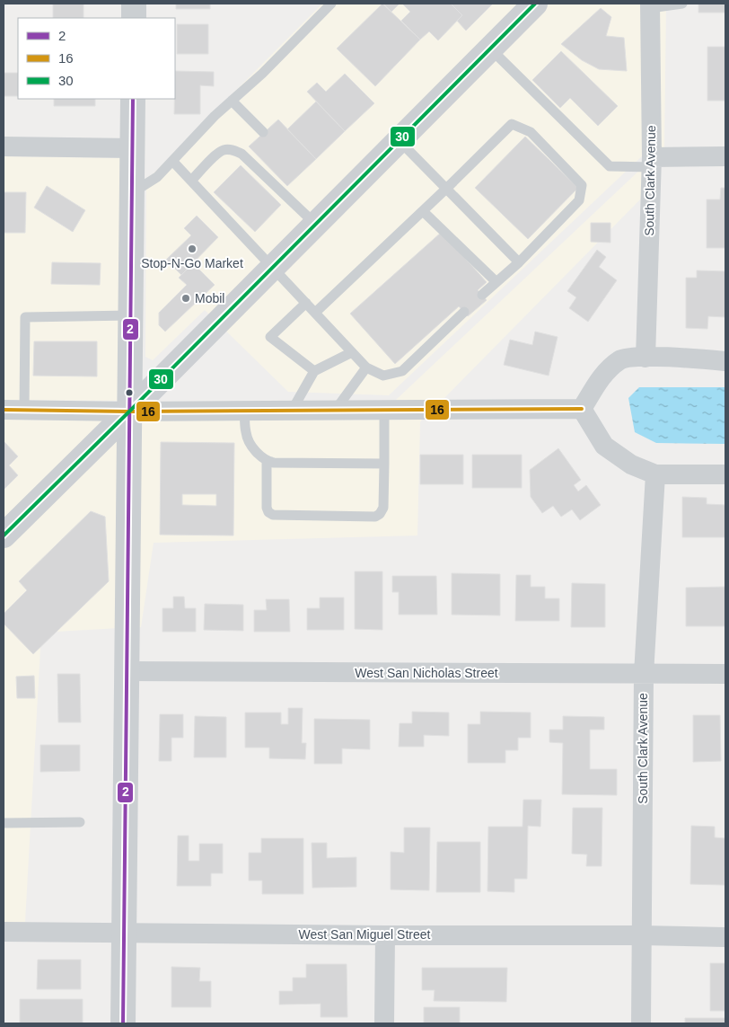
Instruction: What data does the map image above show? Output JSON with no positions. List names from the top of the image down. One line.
{"streets":{"street":["South Clark Avenue","West San Nicholas Street","West San Miguel Street"]},"crossings":[["South Clark Avenue","West San Nicholas Street"],["South Clark Avenue","West San Miguel Street"]],"places":["Stop-N-Go Market","Mobil"],"lines":["transit line 30","transit line 2","transit line 16"],"legend":["2","16","30"]}
